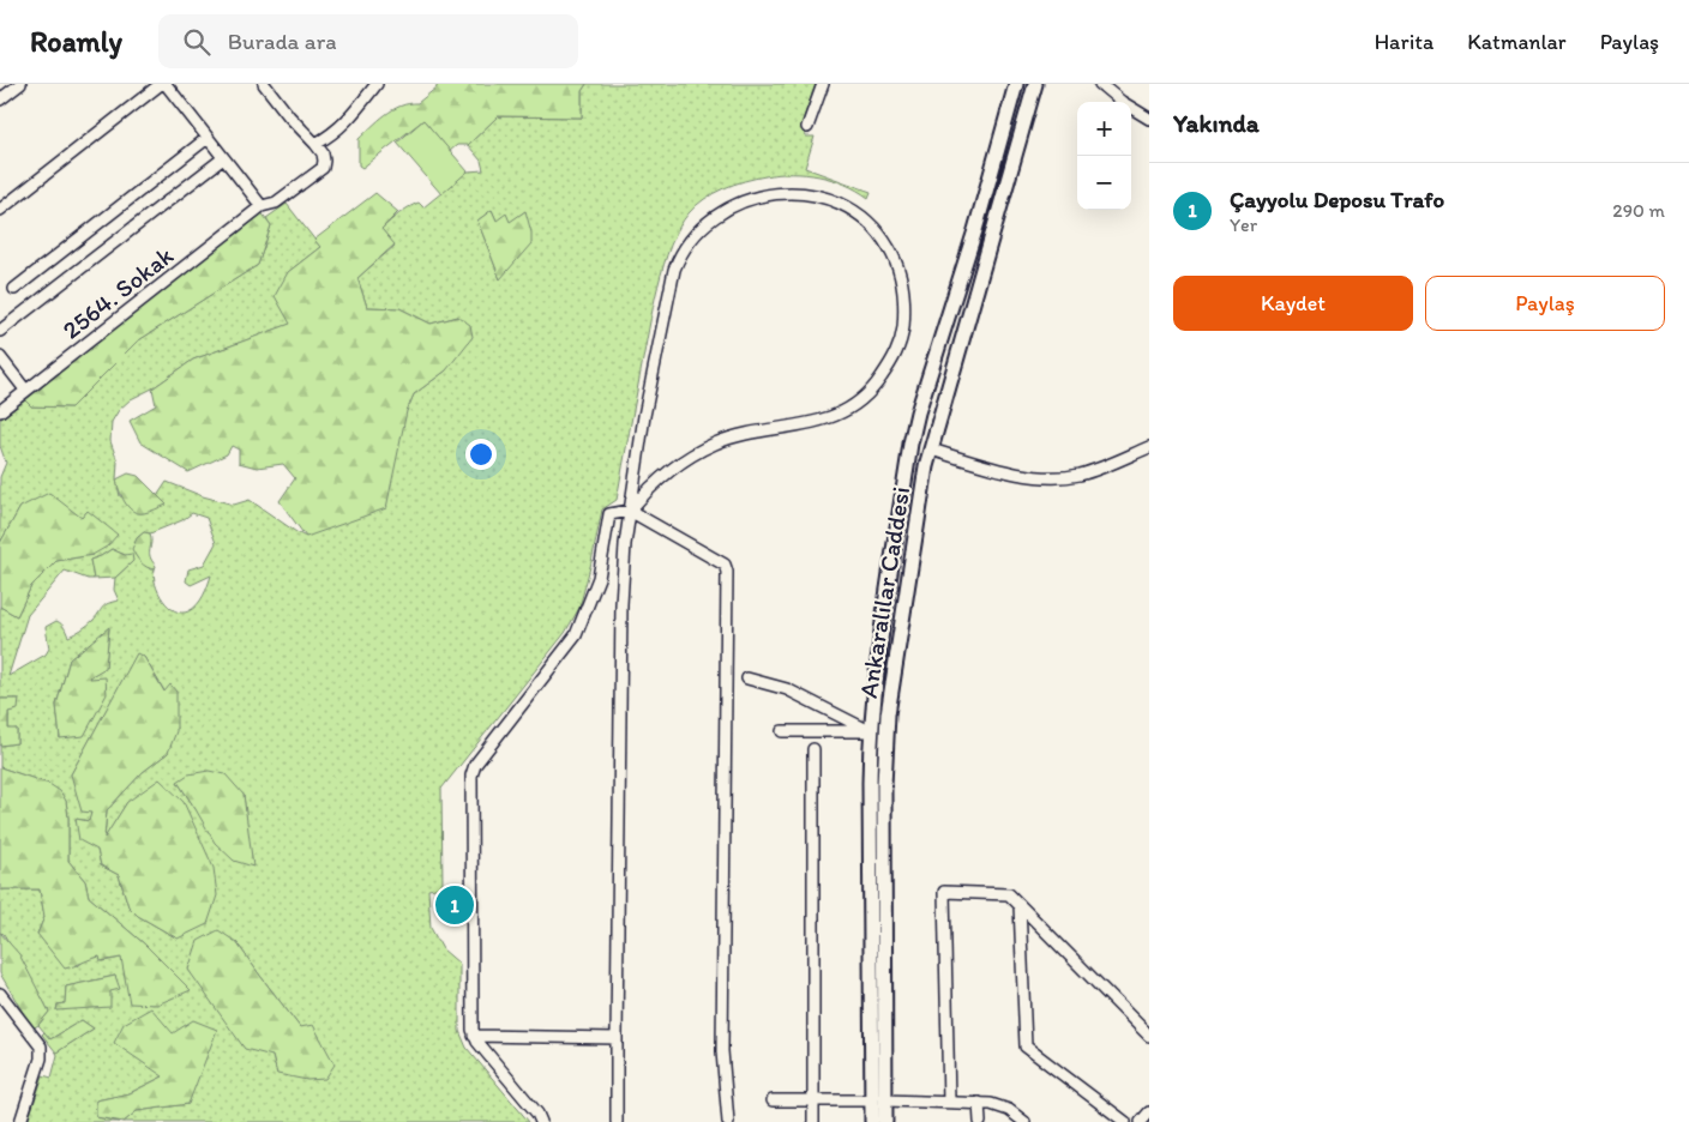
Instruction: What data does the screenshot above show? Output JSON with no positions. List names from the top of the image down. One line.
{"streets":{"main road":["Ankaralılar Caddesi"],"street":["2564. Sokak"]},"page":{"header":"Roamly","search":"Burada ara","nav":["Harita","Katmanlar","Paylaş"],"heading":"Yakında","map_buttons":["+","−"],"list":[{"mark":"1","name":"Çayyolu Deposu Trafo","note":"Yer","value":"290 m"}],"buttons":["Kaydet","Paylaş"],"pins":"1"}}
